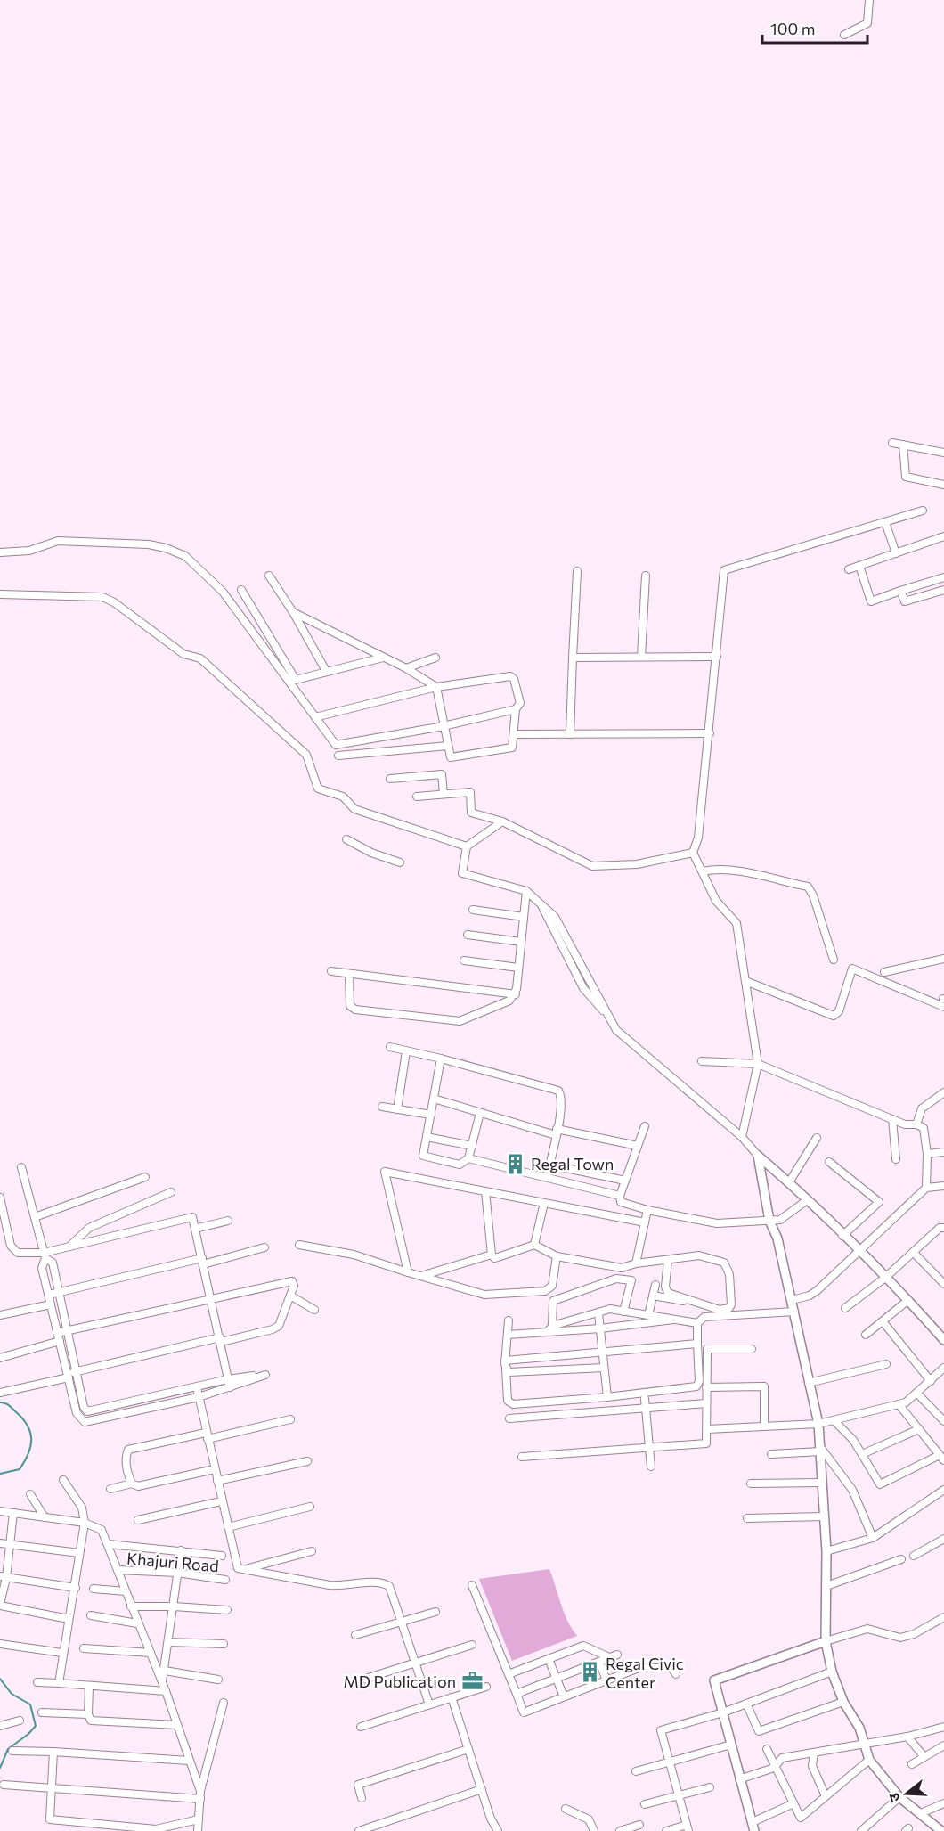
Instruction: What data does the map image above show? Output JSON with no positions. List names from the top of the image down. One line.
{"streets":{"street":["Khajuri Road"]},"places":{"building":["Regal Town","Regal Civic Center"],"office":["MD Publication"]},"scale_bar":"100 m","north":"left"}
